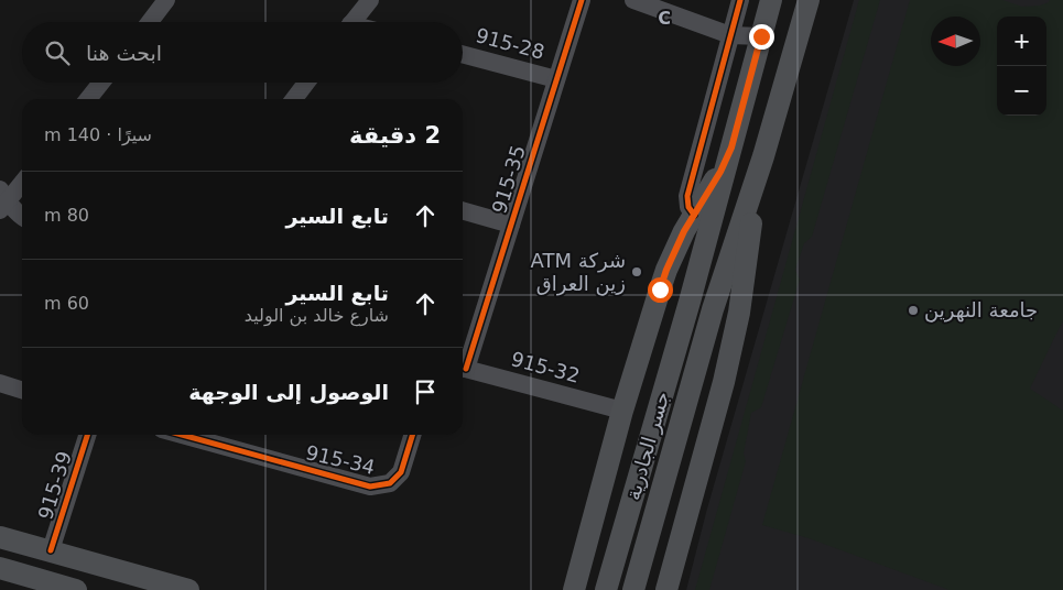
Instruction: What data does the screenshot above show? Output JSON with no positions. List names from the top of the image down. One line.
{"streets":{"main road":["جسر الجادرية"],"street":["915-28","915-35","915-32","915-34","915-39"]},"crossings":[["915-28","915-35"]],"places":["ATM شركة زين العراق","جامعة النهرين"],"north":"left","page":{"map_buttons":["+","−"],"search":"ابحث هنا","heading":["2 دقيقة","سيرًا · 140 m"],"list":[["تابع السير","80 m"],["تابع السير","شارع خالد بن الوليد","60 m"],"الوصول إلى الوجهة"]},"grid":{"columns":["C"]}}
